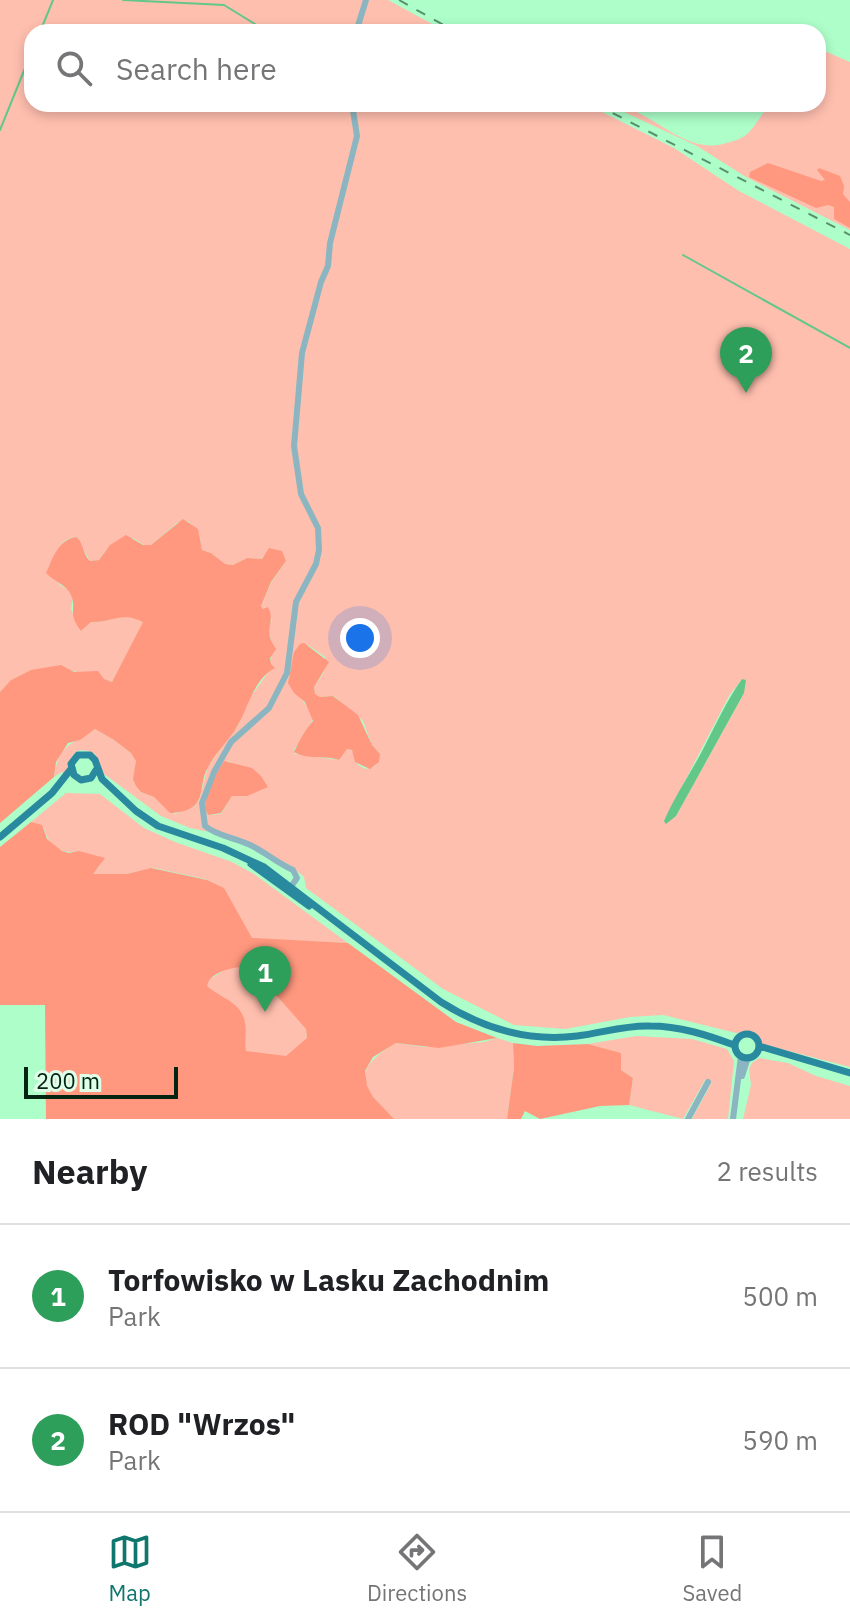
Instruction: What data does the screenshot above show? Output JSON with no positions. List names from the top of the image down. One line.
{"scale_bar":"200 m","page":{"search":"Search here","pins":["2","1"],"scale":"200 m","heading":["Nearby","2 results"],"list":[{"mark":"1","name":"Torfowisko w Lasku Zachodnim","note":"Park","value":"500 m"},{"mark":"2","name":"ROD \"Wrzos\"","note":"Park","value":"590 m"}],"nav":["Map","Directions","Saved"]}}
